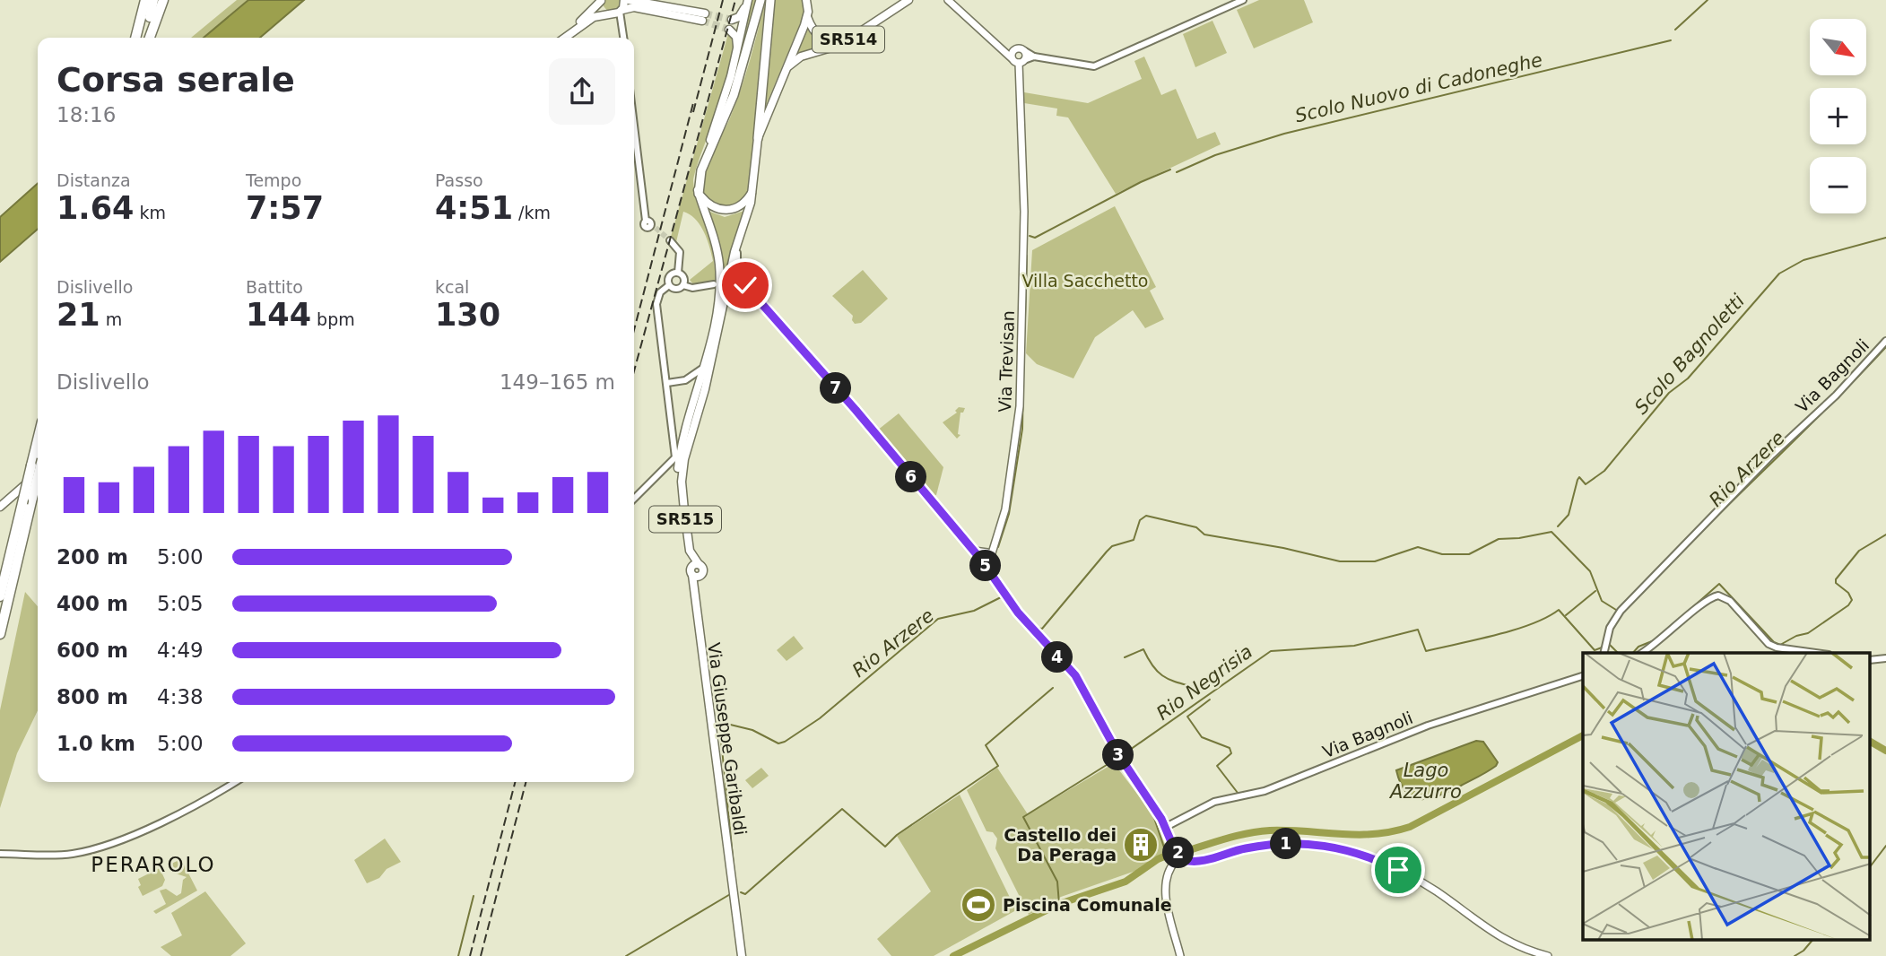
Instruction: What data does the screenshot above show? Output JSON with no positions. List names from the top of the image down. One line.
{"streets":{"main road":["SR514","Via Trevisan","SR515","Via Giuseppe Garibaldi"],"street":["Via Bagnoli"]},"crossings":[["SR514","SR515"],["SR515","Via Giuseppe Garibaldi"]],"districts":["PERAROLO"],"water":["Scolo Nuovo di Cadoneghe","Scolo Bagnoletti","Rio Arzere","Rio Negrisia","Lago Azzurro"],"parks":["Villa Sacchetto"],"places":{"building":["Castello dei Da Peraga"],"sports":["Piscina Comunale"]},"north":"bottom right","page":{"map_buttons":["+","−"],"heading":["Corsa serale","18:16"],"stats":[["Distanza","1.64 km"],["Tempo","7:57"],["Passo","4:51 /km"],["Dislivello","21 m"],["Battito","144 bpm"],["kcal","130"]],"chart":["Dislivello","149–165 m"],"pins":["7","6","5","4","3","1","2"],"list":[{"name":"200 m","note":"5:00"},{"name":"400 m","note":"5:05"},{"name":"600 m","note":"4:49"},{"name":"800 m","note":"4:38"},{"name":"1.0 km","note":"5:00"}]}}
